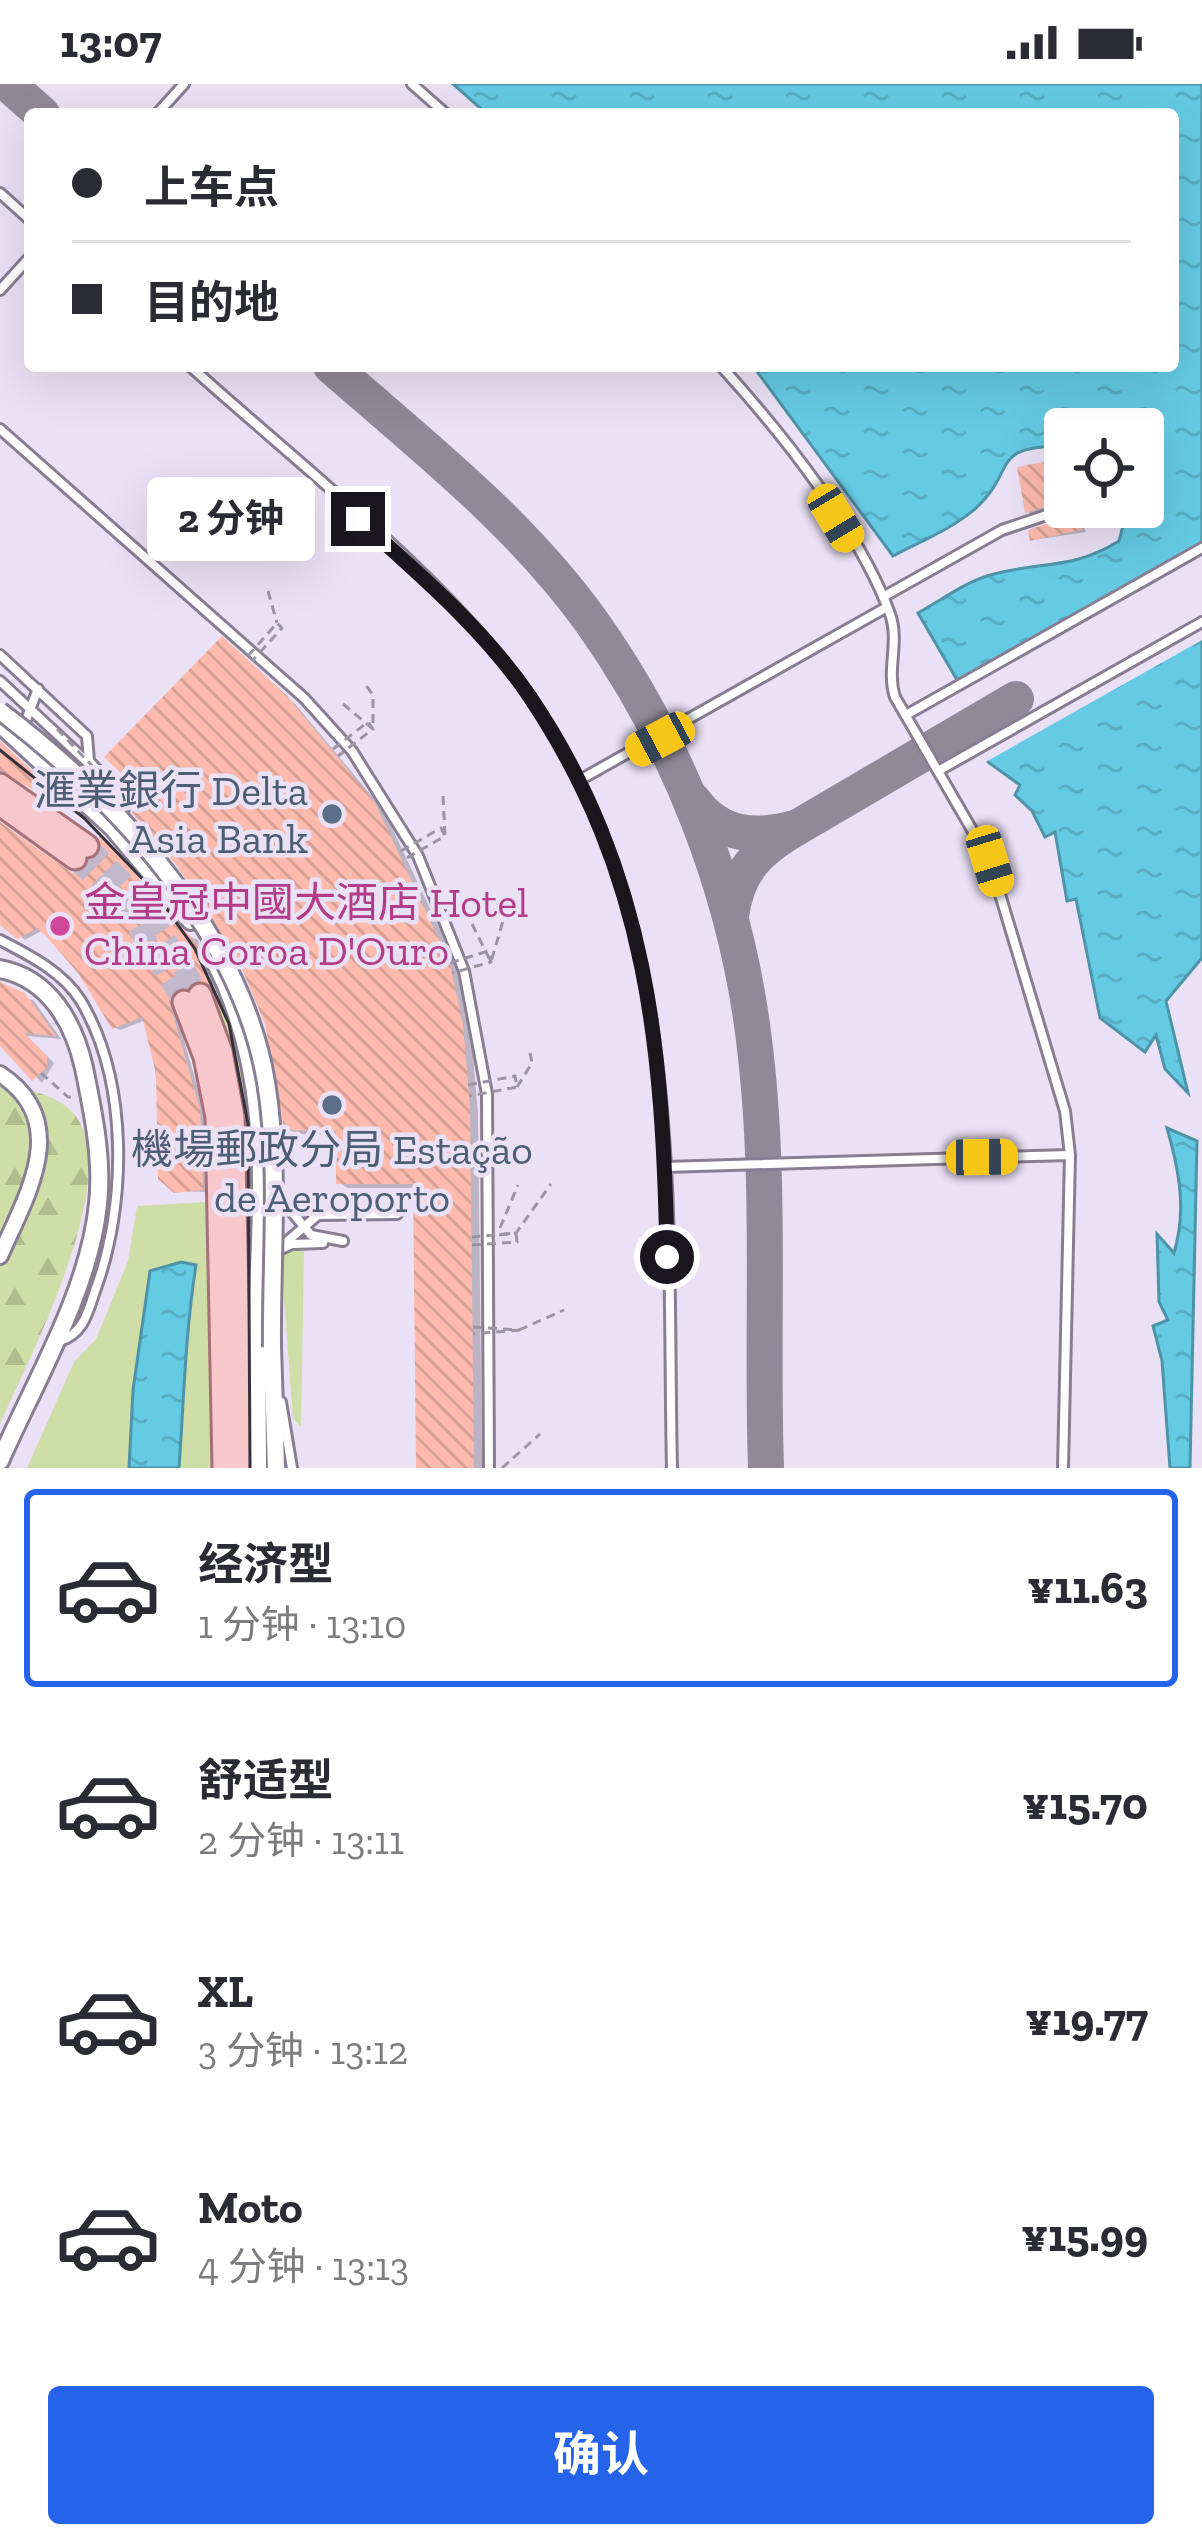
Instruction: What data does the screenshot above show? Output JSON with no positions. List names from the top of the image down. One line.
{"places":["滙業銀行 Delta Asia Bank","金皇冠中國大酒店 Hotel China Coroa D'Ouro","機場郵政分局 Estação de Aeroporto"],"page":{"status":"13:07","banner":["上车点","目的地"],"bubble":"2 分钟","list":[{"name":"经济型","note":"1 分钟 · 13:10","value":"¥11.63"},{"name":"舒适型","note":"2 分钟 · 13:11","value":"¥15.70"},{"name":"XL","note":"3 分钟 · 13:12","value":"¥19.77"},{"name":"Moto","note":"4 分钟 · 13:13","value":"¥15.99"}],"buttons":"确认"}}
